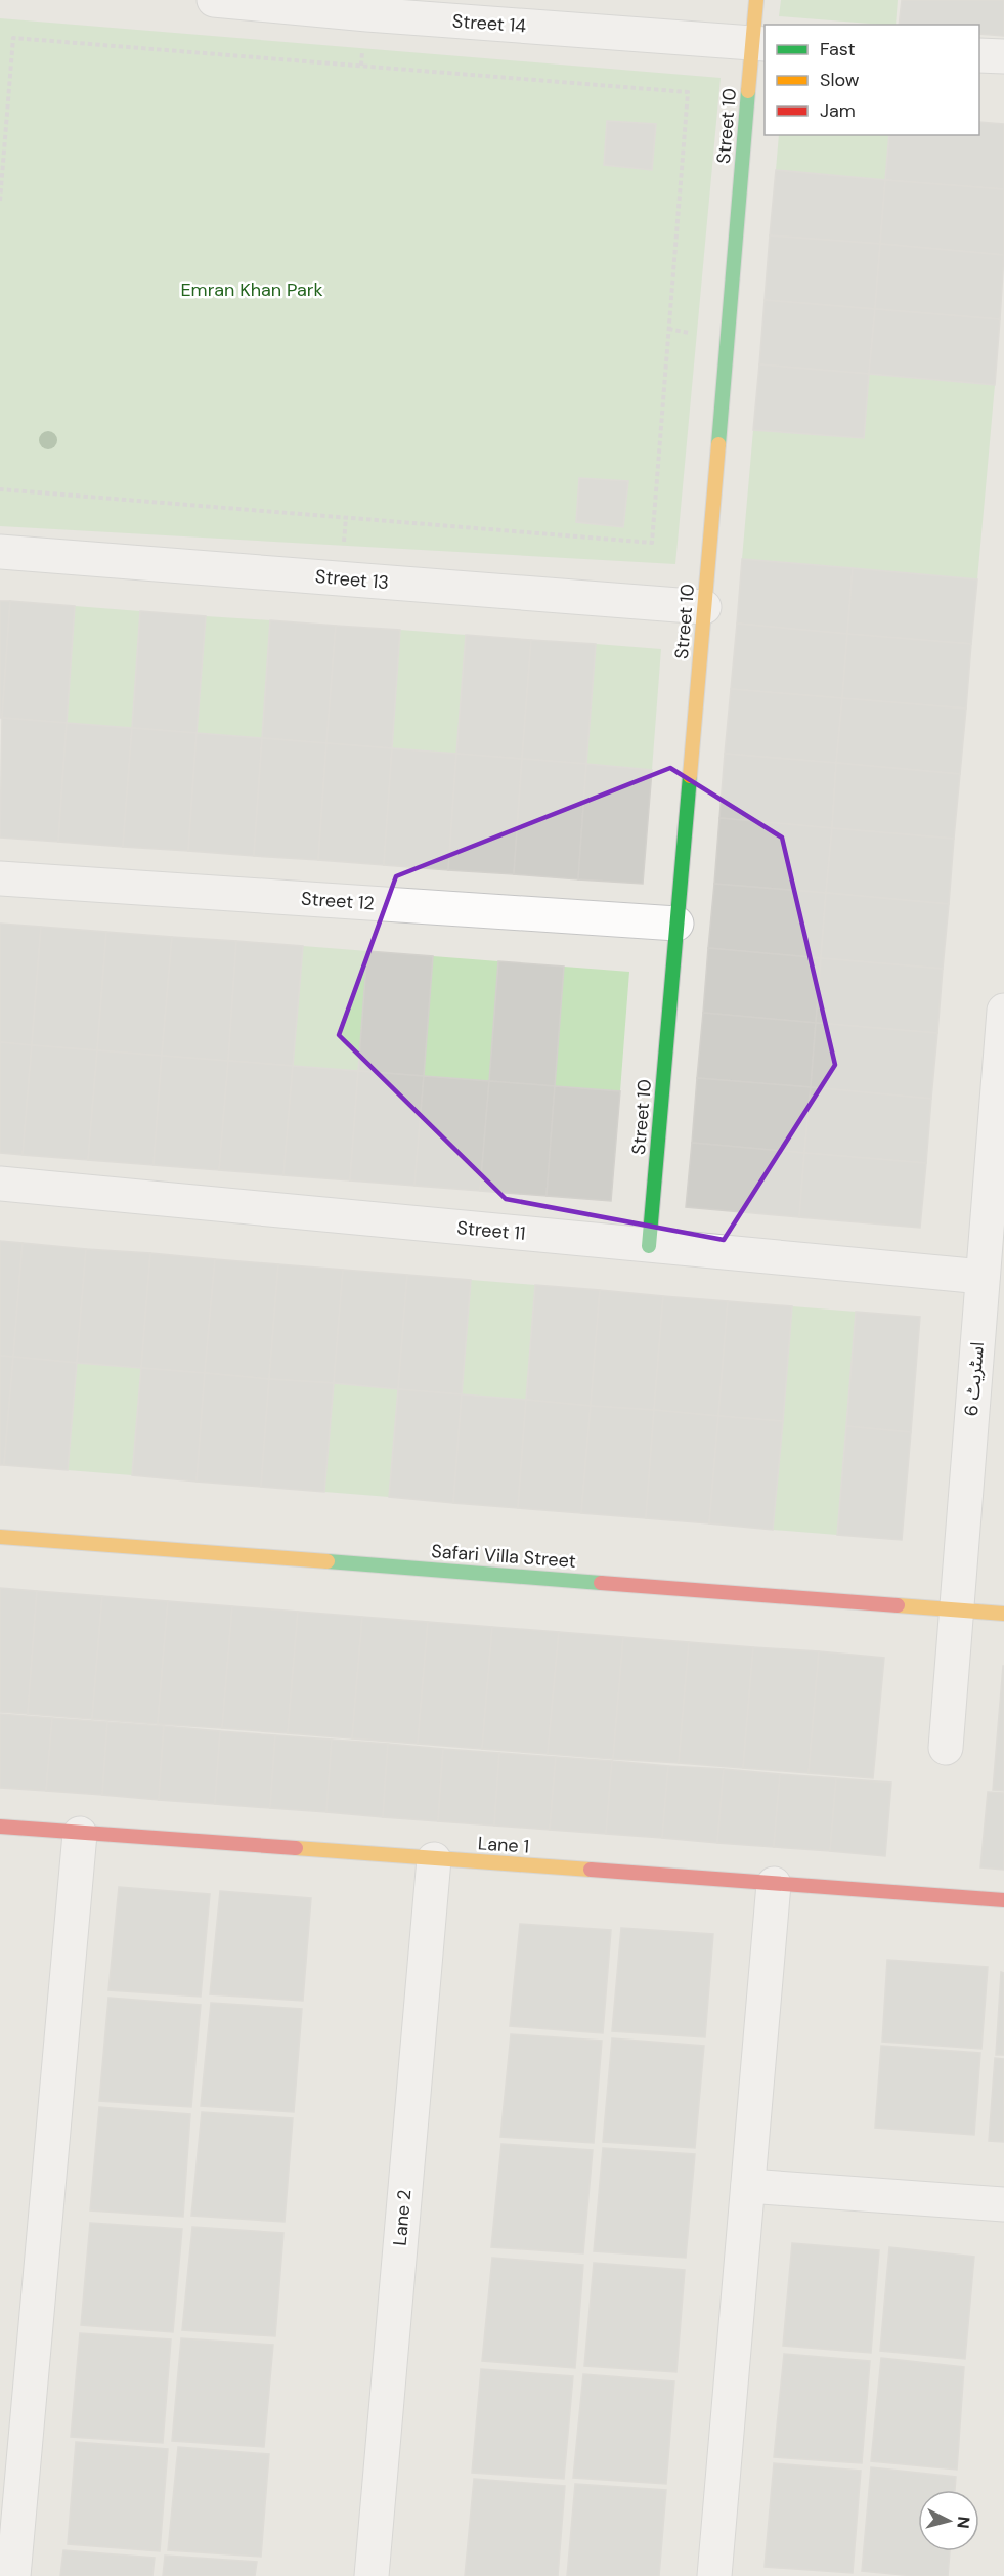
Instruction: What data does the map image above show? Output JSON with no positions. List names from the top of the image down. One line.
{"streets":{"street":["Street 14","Street 10","Street 13","Street 12","Street 11","اسٹریٹ 6","Safari Villa Street","Lane 1","Lane 2"]},"crossings":[["Street 14","Street 10"],["Street 10","Street 13"],["Street 10","Street 12"],["Street 10","Street 11"],["Street 11","اسٹریٹ 6"],["اسٹریٹ 6","Safari Villa Street"],["Lane 1","Lane 2"]],"parks":["Emran Khan Park"],"legend":["Fast","Slow","Jam"],"north":"right"}
